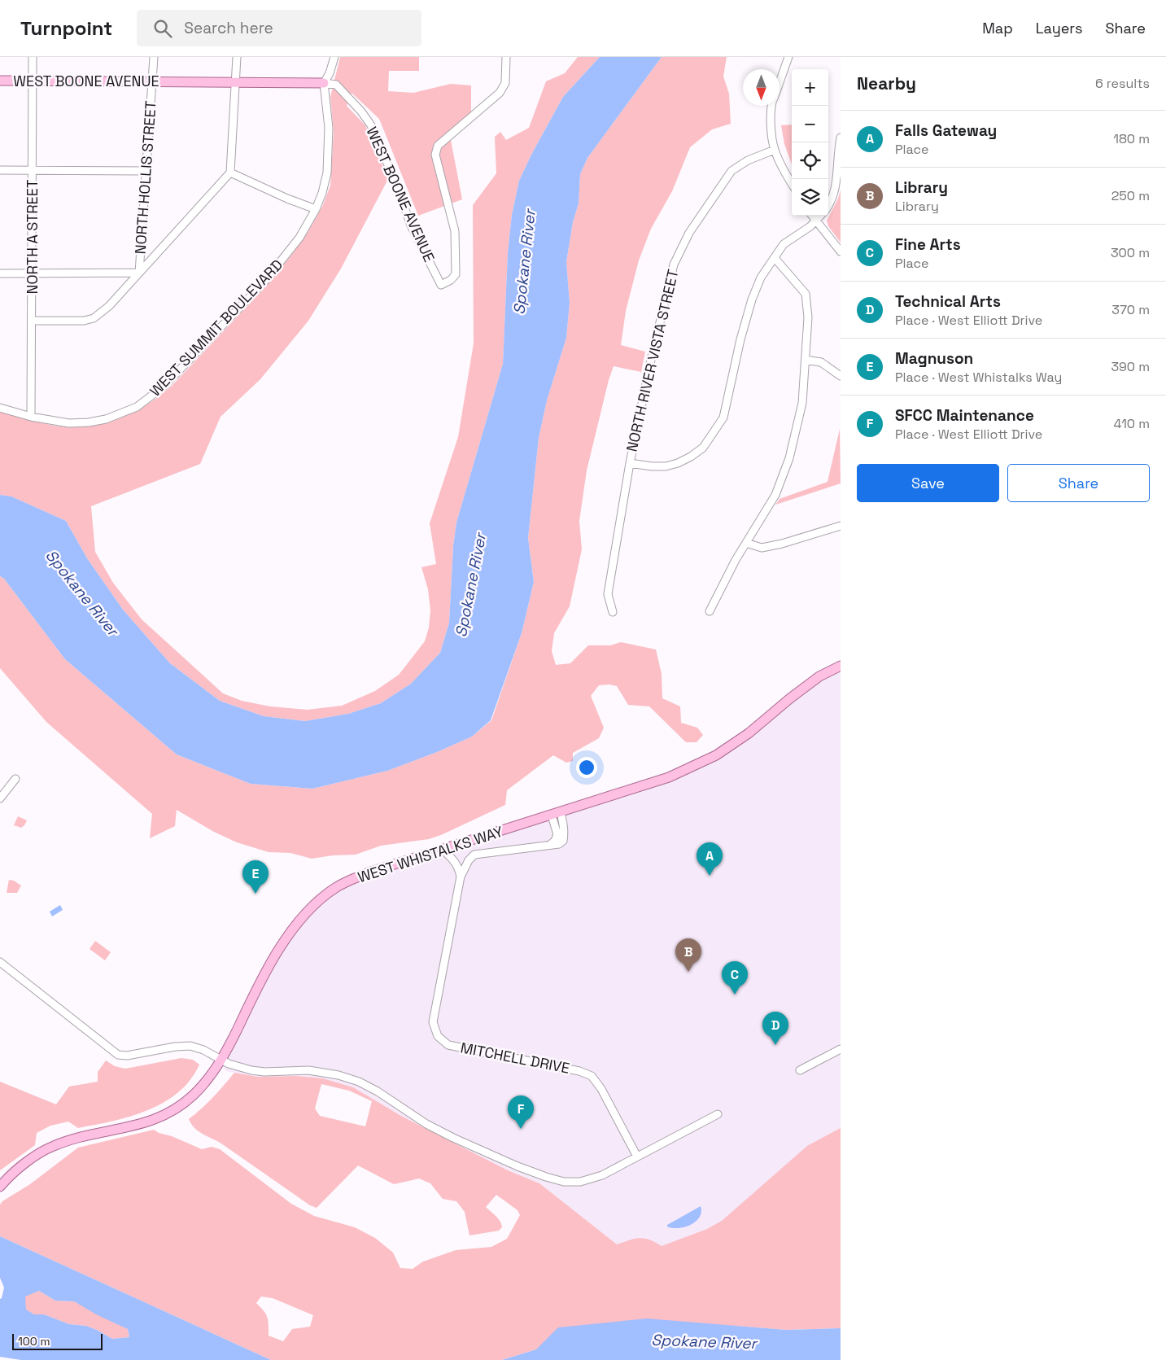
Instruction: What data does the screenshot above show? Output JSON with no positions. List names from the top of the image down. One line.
{"streets":{"main road":["WEST BOONE AVENUE","WEST WHISTALKS WAY"],"street":["NORTH HOLLIS STREET","NORTH A STREET","WEST SUMMIT BOULEVARD","NORTH RIVER VISTA STREET","MITCHELL DRIVE"]},"crossings":[["WEST BOONE AVENUE","NORTH HOLLIS STREET"],["WEST BOONE AVENUE","NORTH A STREET"],["WEST BOONE AVENUE","WEST SUMMIT BOULEVARD"],["NORTH A STREET","WEST SUMMIT BOULEVARD"],["WEST WHISTALKS WAY","MITCHELL DRIVE"]],"water":["Spokane River"],"scale_bar":"100 m","north":"bottom","page":{"header":"Turnpoint","search":"Search here","nav":["Map","Layers","Share"],"heading":["Nearby","6 results"],"map_buttons":["+","−"],"list":[{"mark":"A","name":"Falls Gateway","note":"Place","value":"180 m"},{"mark":"B","name":"Library","note":"Library","value":"250 m"},{"mark":"C","name":"Fine Arts","note":"Place","value":"300 m"},{"mark":"D","name":"Technical Arts","note":"Place · West Elliott Drive","value":"370 m"},{"mark":"E","name":"Magnuson","note":"Place · West Whistalks Way","value":"390 m"},{"mark":"F","name":"SFCC Maintenance","note":"Place · West Elliott Drive","value":"410 m"}],"buttons":["Save","Share"],"pins":["A","E","B","C","D","F"],"scale":"100 m"}}
